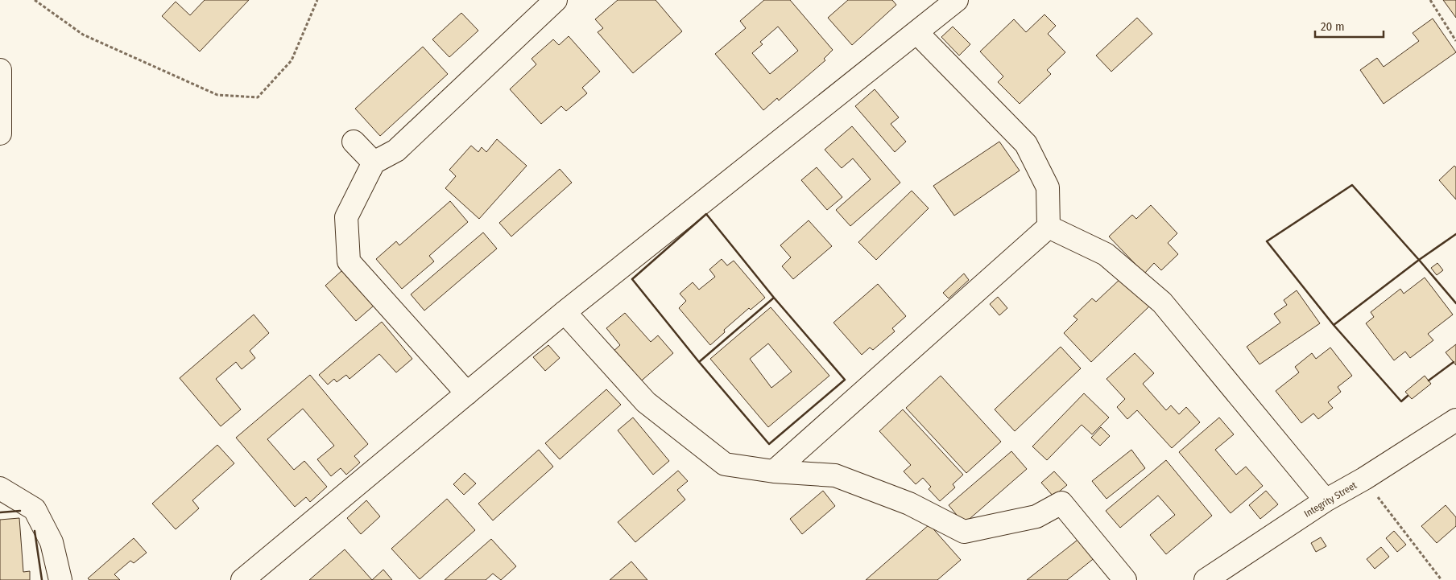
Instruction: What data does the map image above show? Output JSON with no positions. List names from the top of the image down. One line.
{"streets":{"street":["Integrity Street"]},"scale_bar":"20 m"}
